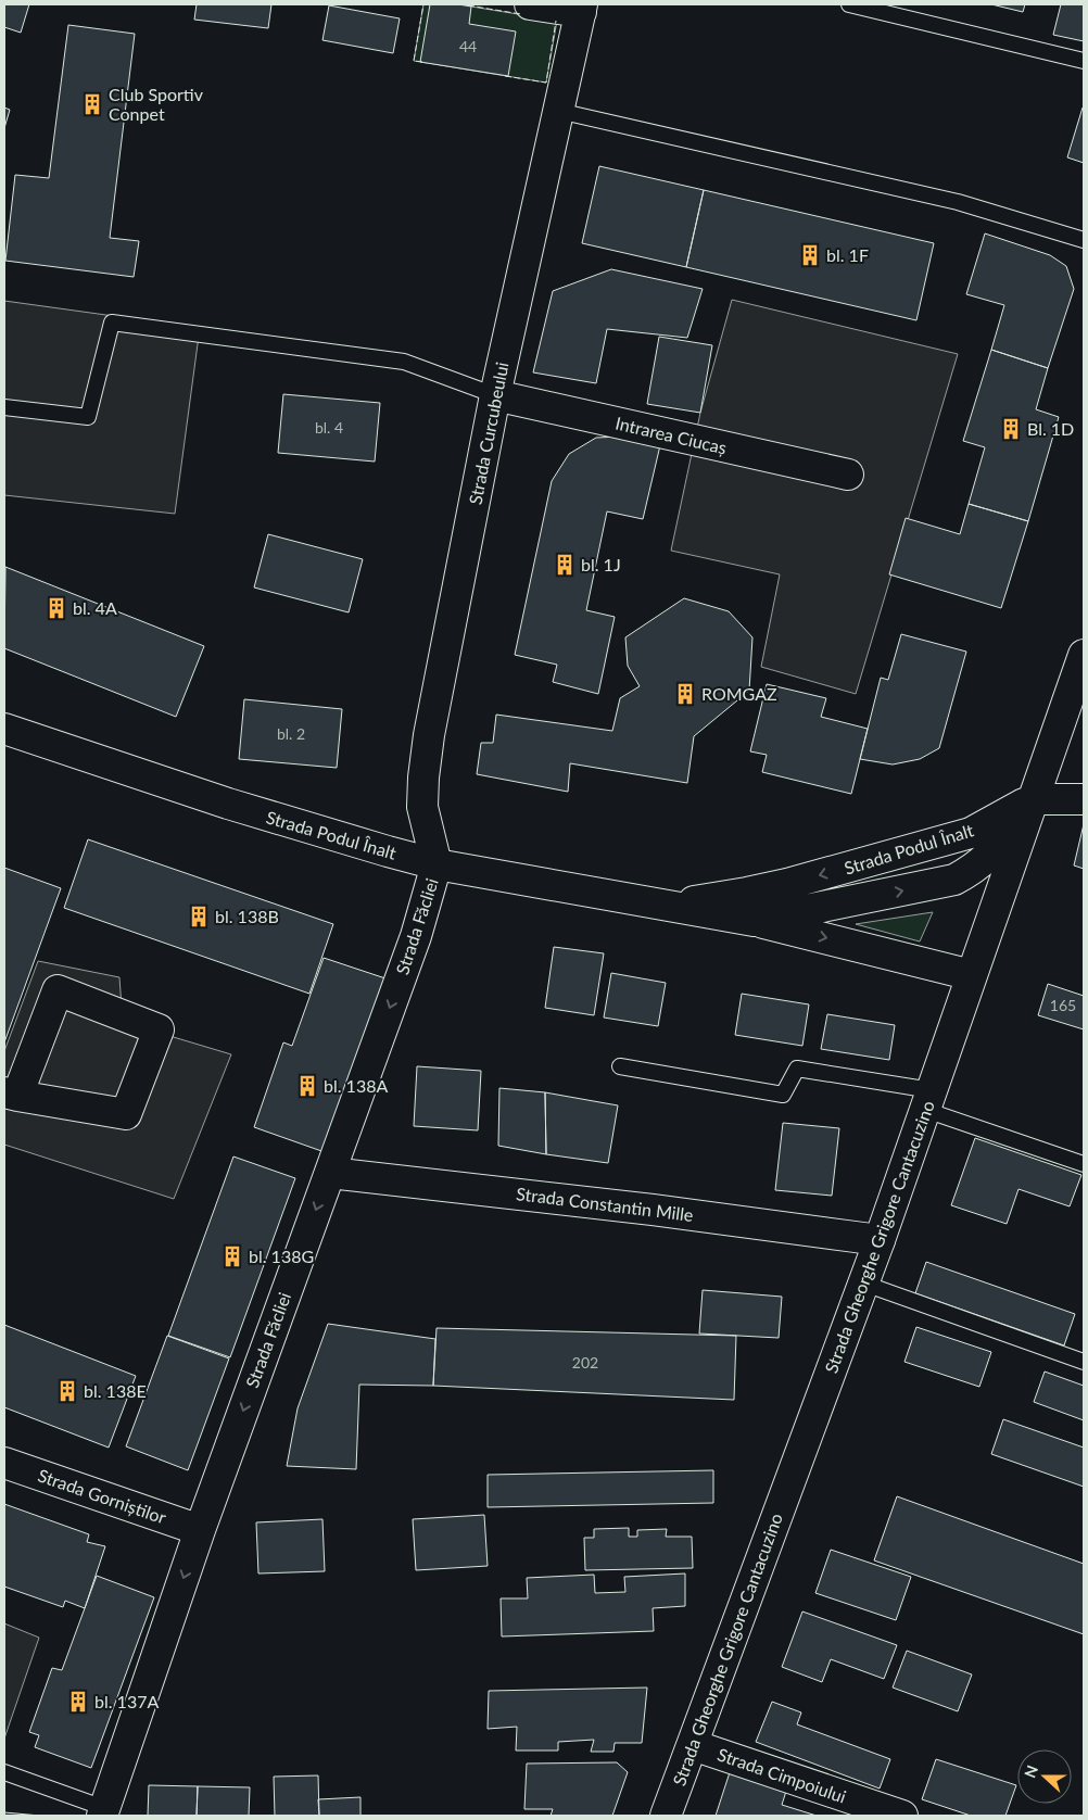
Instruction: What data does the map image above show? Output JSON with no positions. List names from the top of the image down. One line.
{"streets":{"street":["Strada Curcubeului","Intrarea Ciucaș","Strada Podul Înalt","Strada Făcliei","Strada Constantin Mille","Strada Gheorghe Grigore Cantacuzino","Strada Gorniștilor","Strada Cimpoiului"]},"crossings":[["Strada Curcubeului","Intrarea Ciucaș"],["Strada Curcubeului","Strada Podul Înalt"],["Strada Curcubeului","Strada Făcliei"],["Strada Podul Înalt","Strada Făcliei"],["Strada Podul Înalt","Strada Gheorghe Grigore Cantacuzino"],["Strada Făcliei","Strada Constantin Mille"],["Strada Făcliei","Strada Gorniștilor"],["Strada Constantin Mille","Strada Gheorghe Grigore Cantacuzino"],["Strada Gheorghe Grigore Cantacuzino","Strada Cimpoiului"]],"one_way":["Strada Făcliei"],"places":{"building":["Club Sportiv Conpet","bl. 1F","Bl. 1D","bl. 1J","bl. 4A","ROMGAZ","bl. 138B","bl. 138A","bl. 138G","bl. 138E","bl. 137A"]},"house_numbers":["44","bl. 4","bl. 2","165","202"],"north":"left"}
